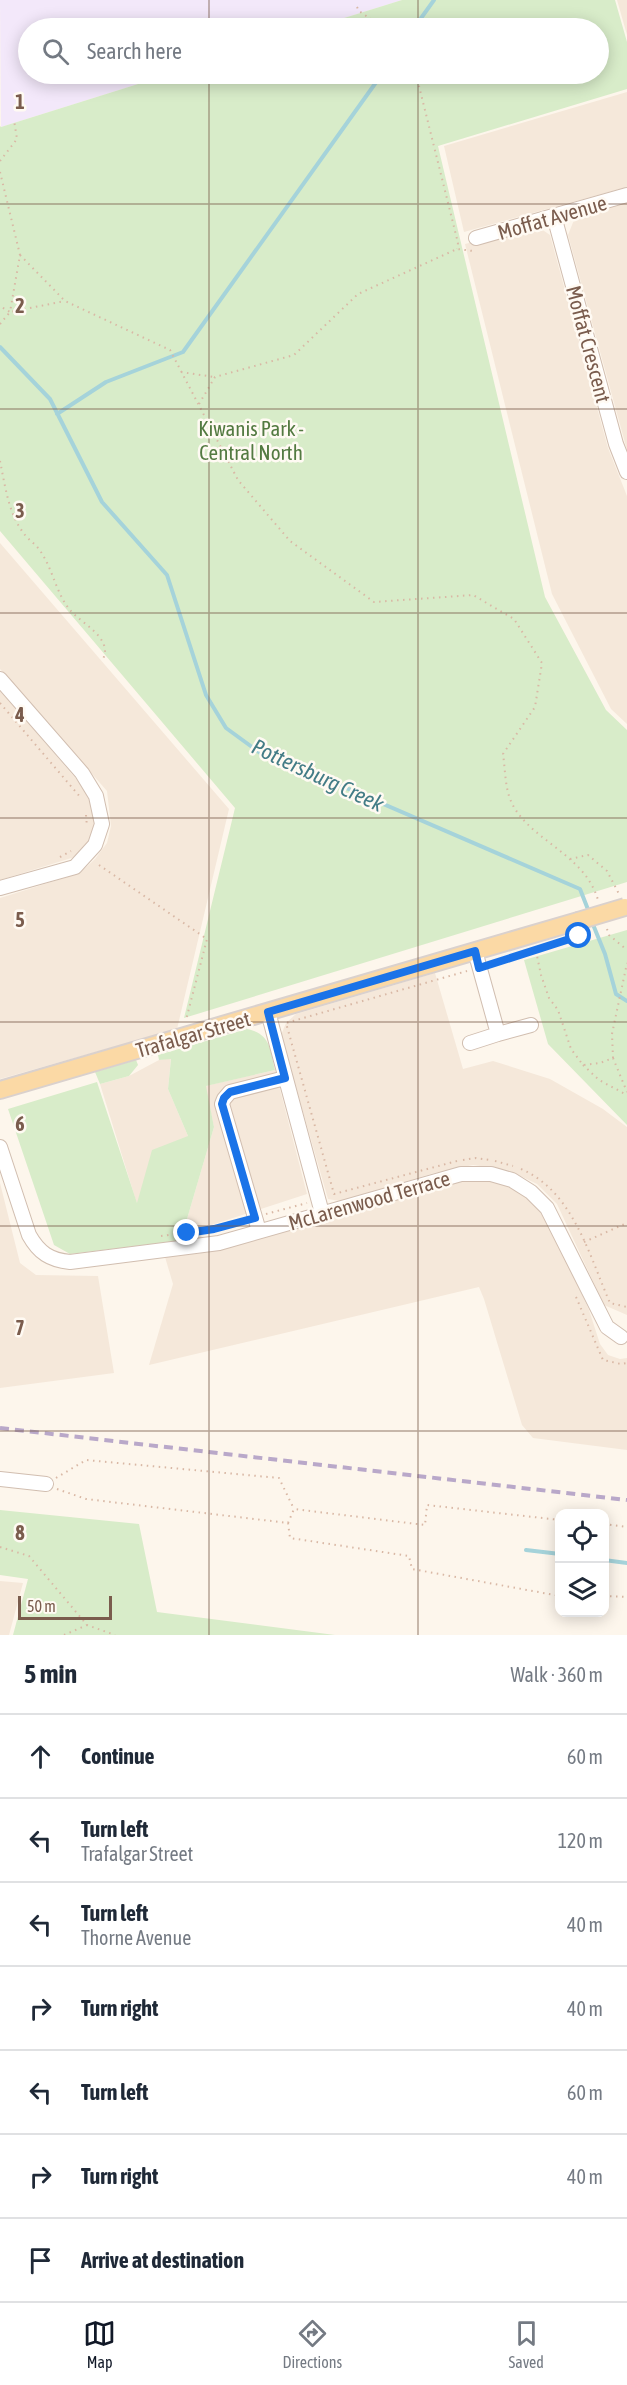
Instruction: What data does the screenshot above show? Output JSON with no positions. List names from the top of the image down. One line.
{"streets":{"main road":["Trafalgar Street"],"street":["Moffat Avenue","Moffat Crescent","McLarenwood Terrace"]},"crossings":[["Moffat Avenue","Moffat Crescent"]],"water":["Pottersburg Creek"],"parks":["Kiwanis Park - Central North"],"scale_bar":"50 m","page":{"search":"Search here","scale":"50 m","heading":["5 min","Walk · 360 m"],"list":[["Continue","60 m"],["Turn left","Trafalgar Street","120 m"],["Turn left","Thorne Avenue","40 m"],["Turn right","40 m"],["Turn left","60 m"],["Turn right","40 m"],"Arrive at destination"],"nav":["Map","Directions","Saved"]},"grid":{"rows":["1","2","3","4","5","6","7","8"]}}
